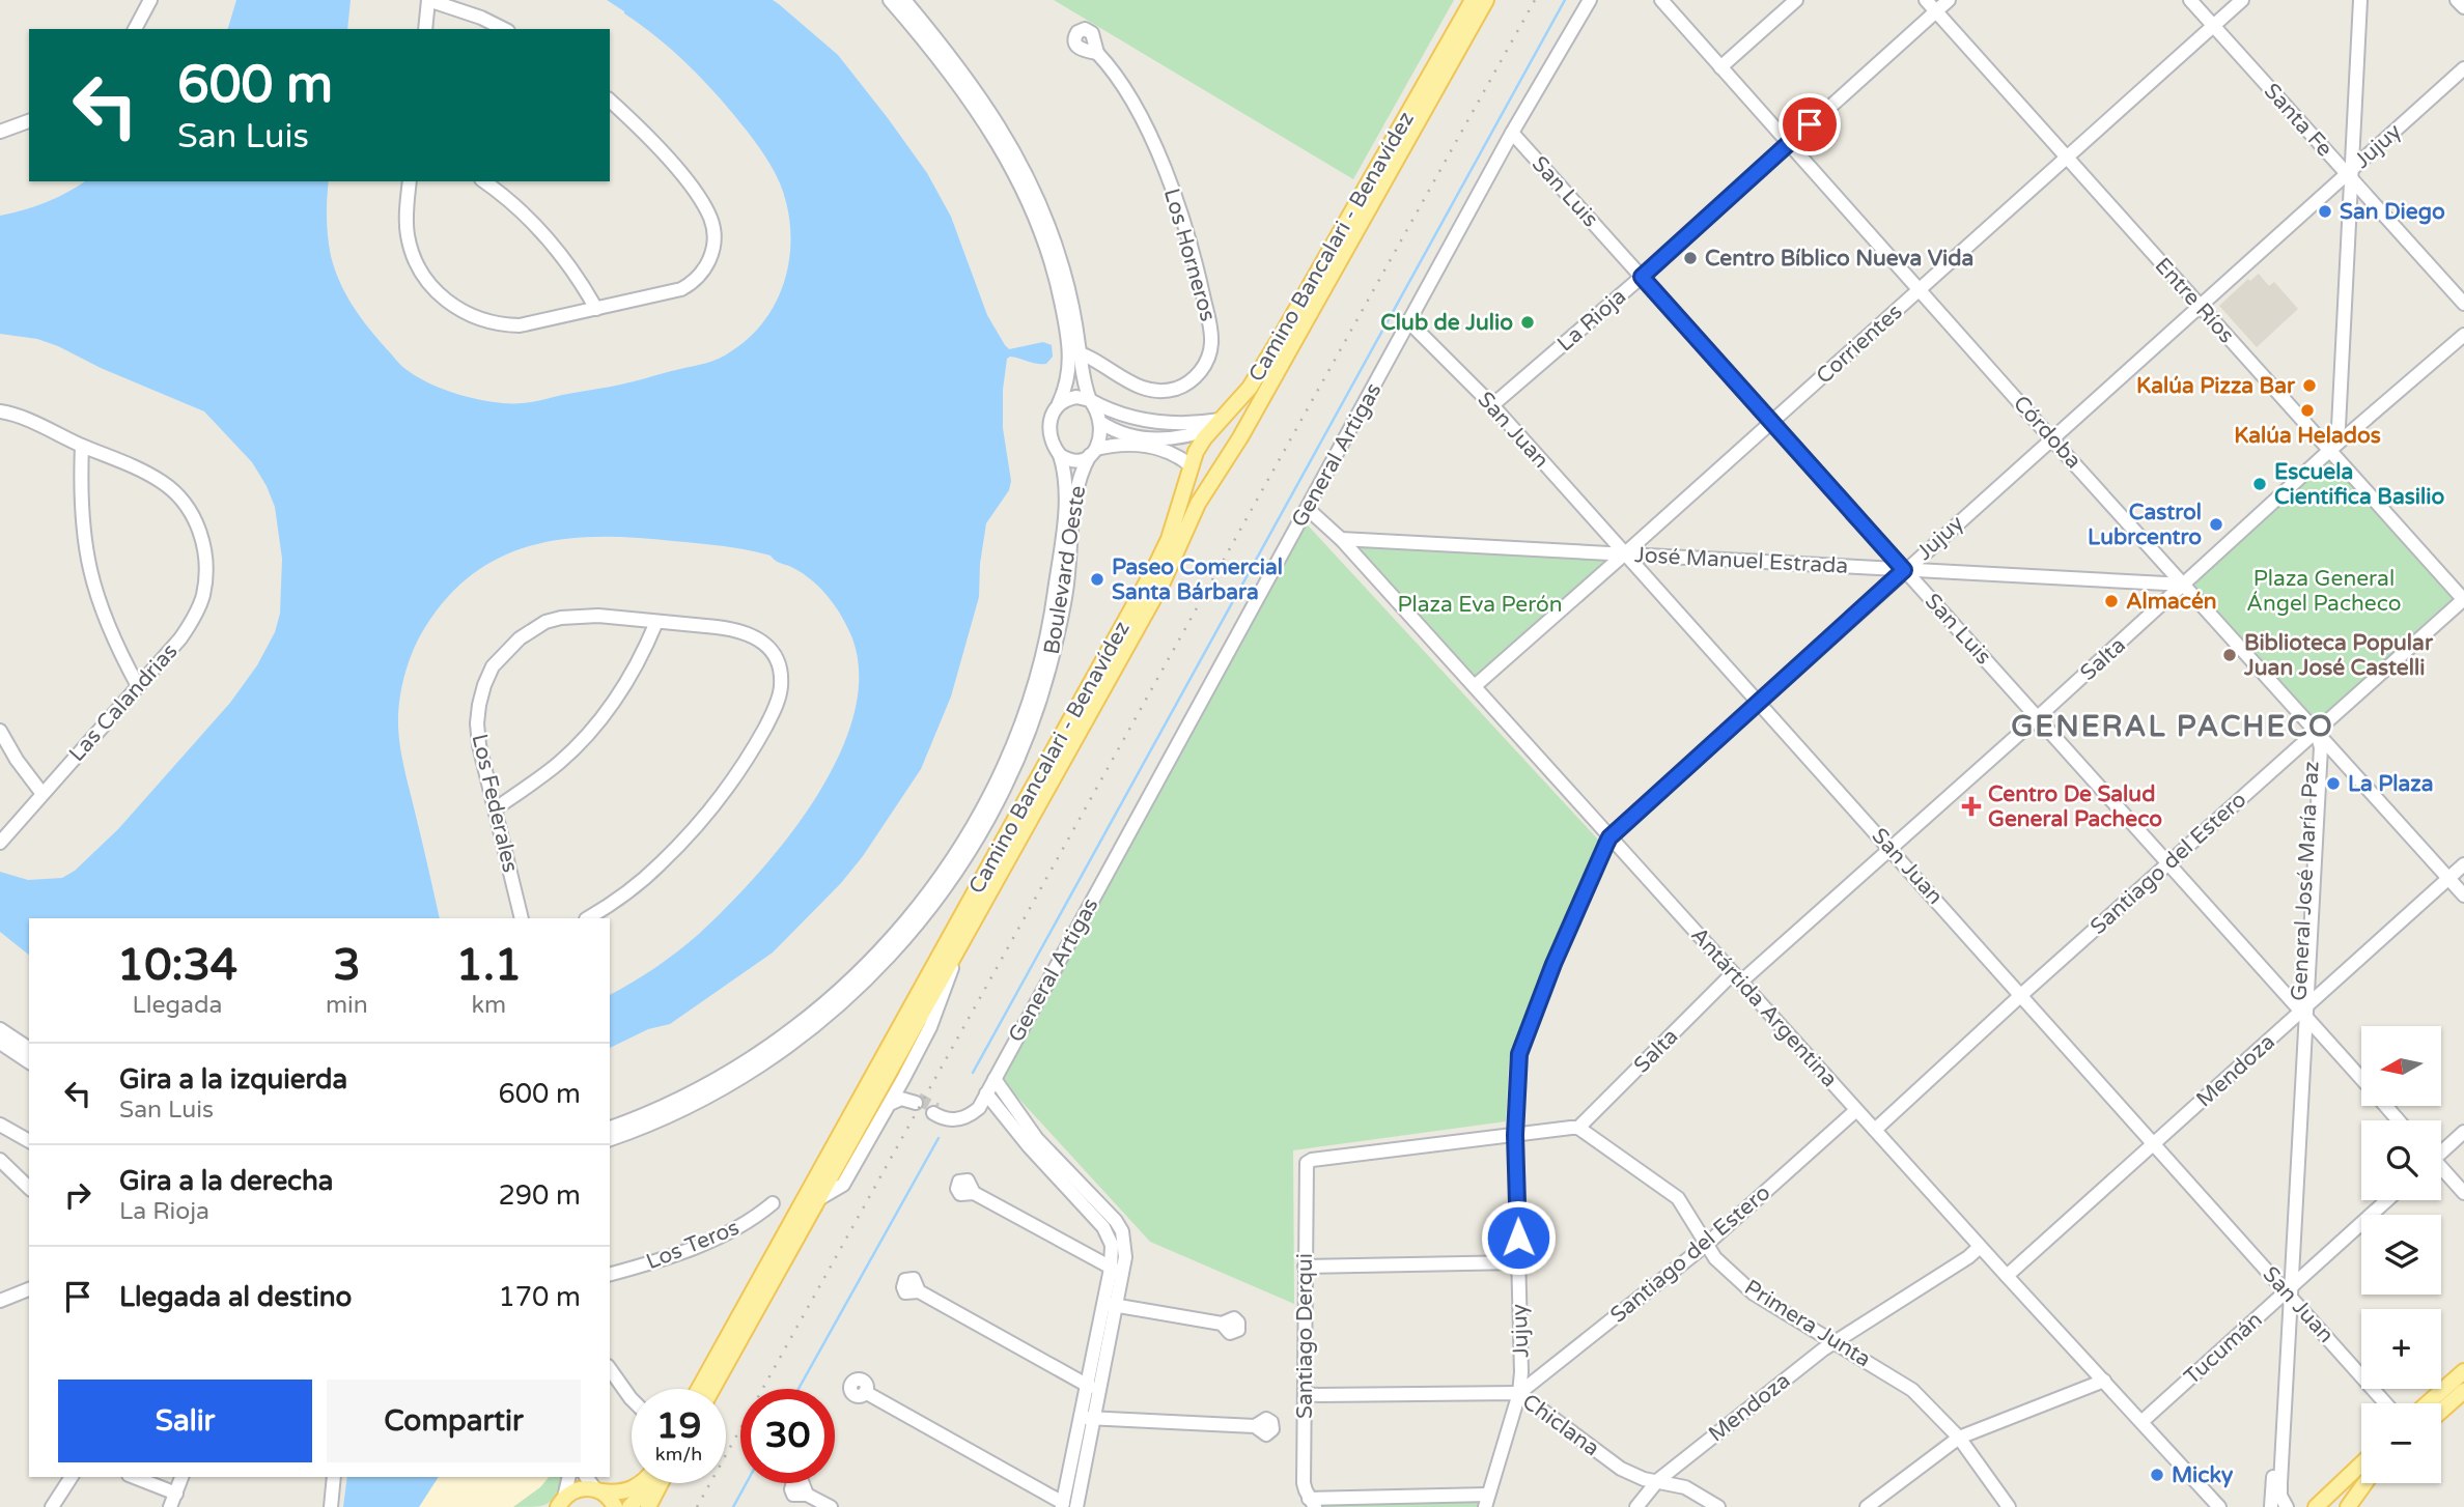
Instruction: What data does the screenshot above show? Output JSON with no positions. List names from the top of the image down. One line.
{"streets":{"main road":["Camino Bancalari - Benavídez"],"street":["Santa Fe","Jujuy","San Luis","Los Horneros","Entre Ríos","La Rioja","Corrientes","San Juan","Córdoba","General Artigas","José Manuel Estrada","Boulevard Oeste","Salta","Las Calandrias","Los Federales","Santiago del Estero","General José María Paz","Antártida Argentina","Mendoza","Los Teros","Primera Junta","Santiago Derqui","Tucumán","Chiclana"]},"crossings":[["Santa Fe","Jujuy"],["Santa Fe","Corrientes"],["Jujuy","San Luis"],["Jujuy","Entre Ríos"],["Jujuy","San Juan"],["Jujuy","Córdoba"],["Jujuy","José Manuel Estrada"],["Jujuy","Santiago del Estero"],["Jujuy","Antártida Argentina"],["Jujuy","Santiago Derqui"],["Jujuy","Chiclana"],["San Luis","La Rioja"],["San Luis","Corrientes"],["San Luis","General Artigas"],["San Luis","José Manuel Estrada"],["San Luis","Salta"],["San Luis","Santiago del Estero"],["San Luis","General José María Paz"],["San Luis","Mendoza"],["Entre Ríos","La Rioja"],["Entre Ríos","Corrientes"],["Entre Ríos","Salta"],["Entre Ríos","Santiago del Estero"],["La Rioja","San Juan"],["La Rioja","Córdoba"],["Corrientes","San Juan"],["Corrientes","Córdoba"],["Corrientes","José Manuel Estrada"],["Corrientes","Antártida Argentina"],["San Juan","General Artigas"],["San Juan","José Manuel Estrada"],["San Juan","Salta"],["San Juan","Santiago del Estero"],["San Juan","General José María Paz"],["San Juan","Mendoza"],["San Juan","Tucumán"],["Córdoba","José Manuel Estrada"],["Córdoba","Salta"],["Córdoba","Santiago del Estero"],["Córdoba","General José María Paz"],["Córdoba","Mendoza"],["General Artigas","Antártida Argentina"],["José Manuel Estrada","Salta"],["José Manuel Estrada","Antártida Argentina"],["Salta","Antártida Argentina"],["Salta","Primera Junta"],["Santiago del Estero","General José María Paz"],["Santiago del Estero","Antártida Argentina"],["Santiago del Estero","Primera Junta"],["Santiago del Estero","Chiclana"],["General José María Paz","Mendoza"],["General José María Paz","Tucumán"],["Antártida Argentina","Mendoza"],["Antártida Argentina","Tucumán"],["Mendoza","Primera Junta"],["Mendoza","Chiclana"],["Santiago Derqui","Chiclana"]],"districts":["GENERAL PACHECO"],"parks":["Plaza General Ángel Pacheco","Plaza Eva Perón"],"places":{"other":["San Diego","Centro Bíblico Nueva Vida","Club de Julio","Kalúa Pizza Bar","Kalúa Helados","Escuela Cientifica Basilio","Castrol Lubrcentro","Paseo Comercial Santa Bárbara","Almacén","Biblioteca Popular Juan José Castelli","La Plaza","Micky"],"health":["Centro De Salud General Pacheco"]},"north":"left","page":{"turn":["600 m","San Luis"],"eta":["10:34","Llegada","3","min","1.1","km"],"map_buttons":["+","−"],"list":[{"name":"Gira a la izquierda","note":"San Luis","value":"600 m"},{"name":"Gira a la derecha","note":"La Rioja","value":"290 m"},{"name":"Llegada al destino","value":"170 m"}],"buttons":["Salir","Compartir"],"speed":"19 km/h","limit":"30"}}
